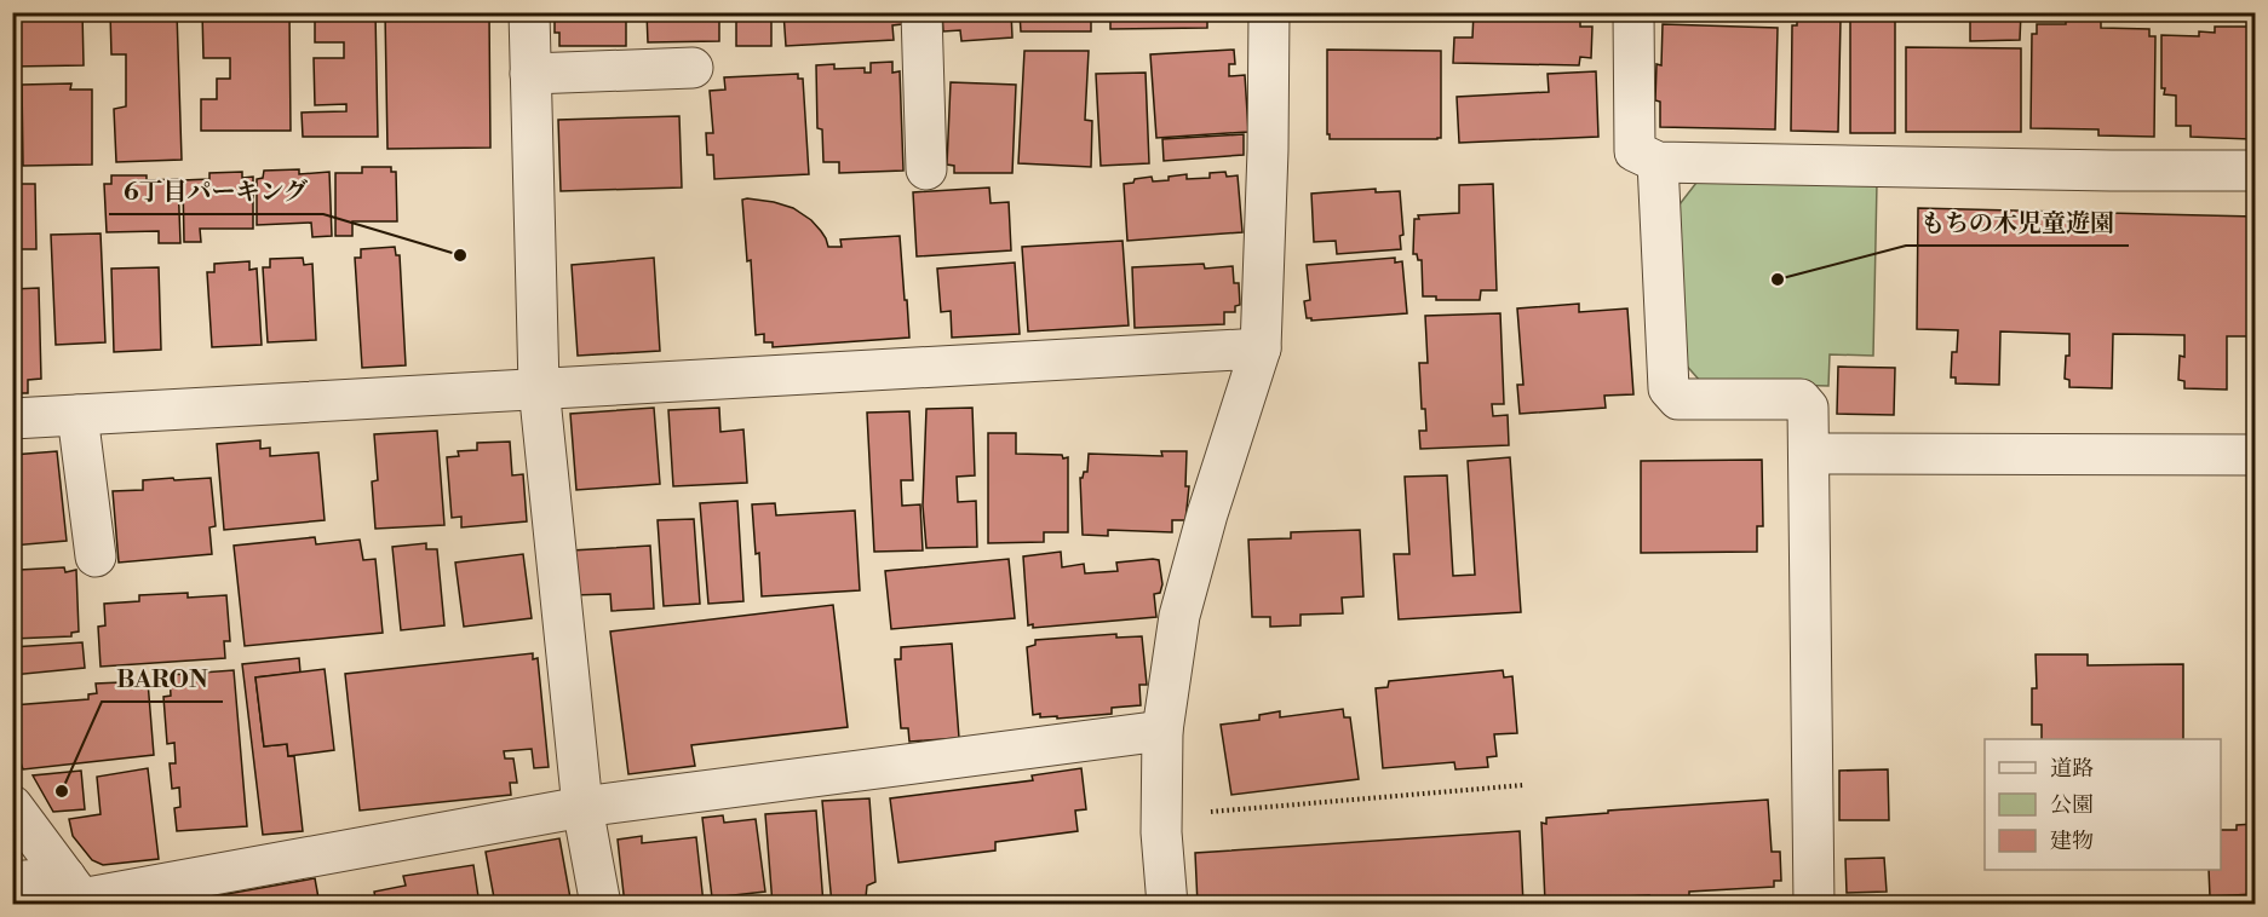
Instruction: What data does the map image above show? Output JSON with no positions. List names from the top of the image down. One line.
{"places":["6丁目パーキング","もちの木児童遊園","BARON"],"legend":["道路","公園","建物"]}
